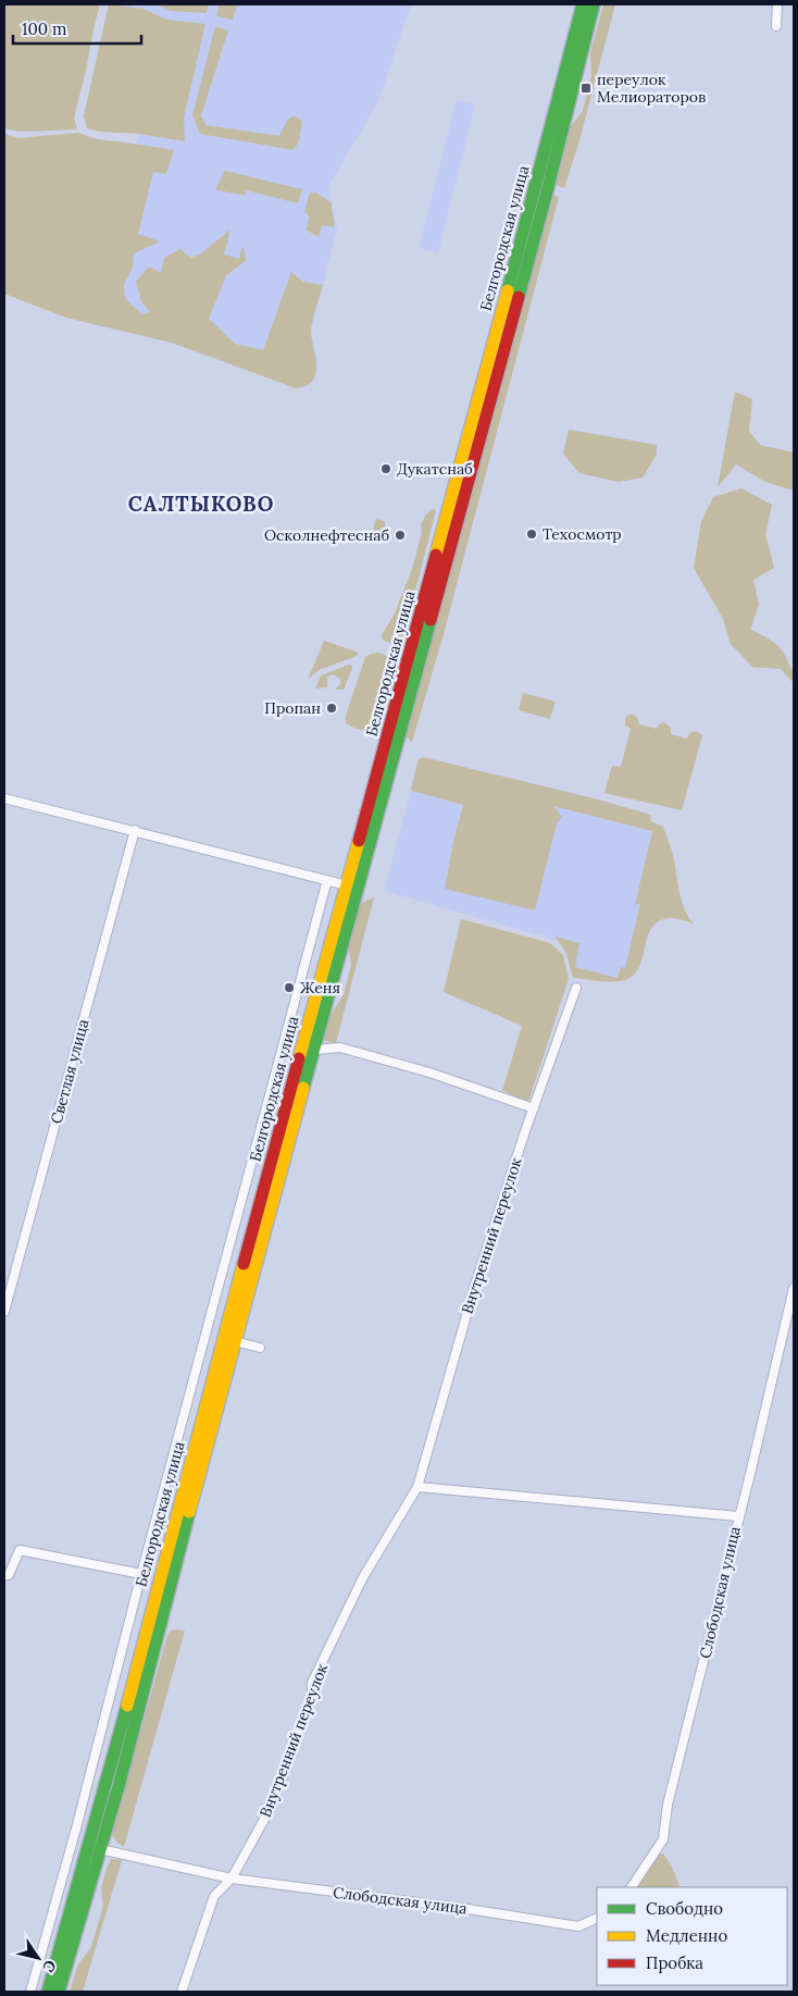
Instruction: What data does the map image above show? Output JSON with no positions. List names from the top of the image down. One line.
{"streets":{"main road":["Белгородская улица"],"street":["Светлая улица","Внутренний переулок","Слободская улица"]},"crossings":[["Белгородская улица","Слободская улица"],["Внутренний переулок","Слободская улица"]],"districts":["САЛТЫКОВО"],"places":{"transit":["переулок Мелиораторов"],"other":["Дукатснаб","Техосмотр","Осколнефтеснаб","Пропан","Женя"]},"legend":["Свободно","Медленно","Пробка"],"scale_bar":"100 m","north":"bottom right"}
